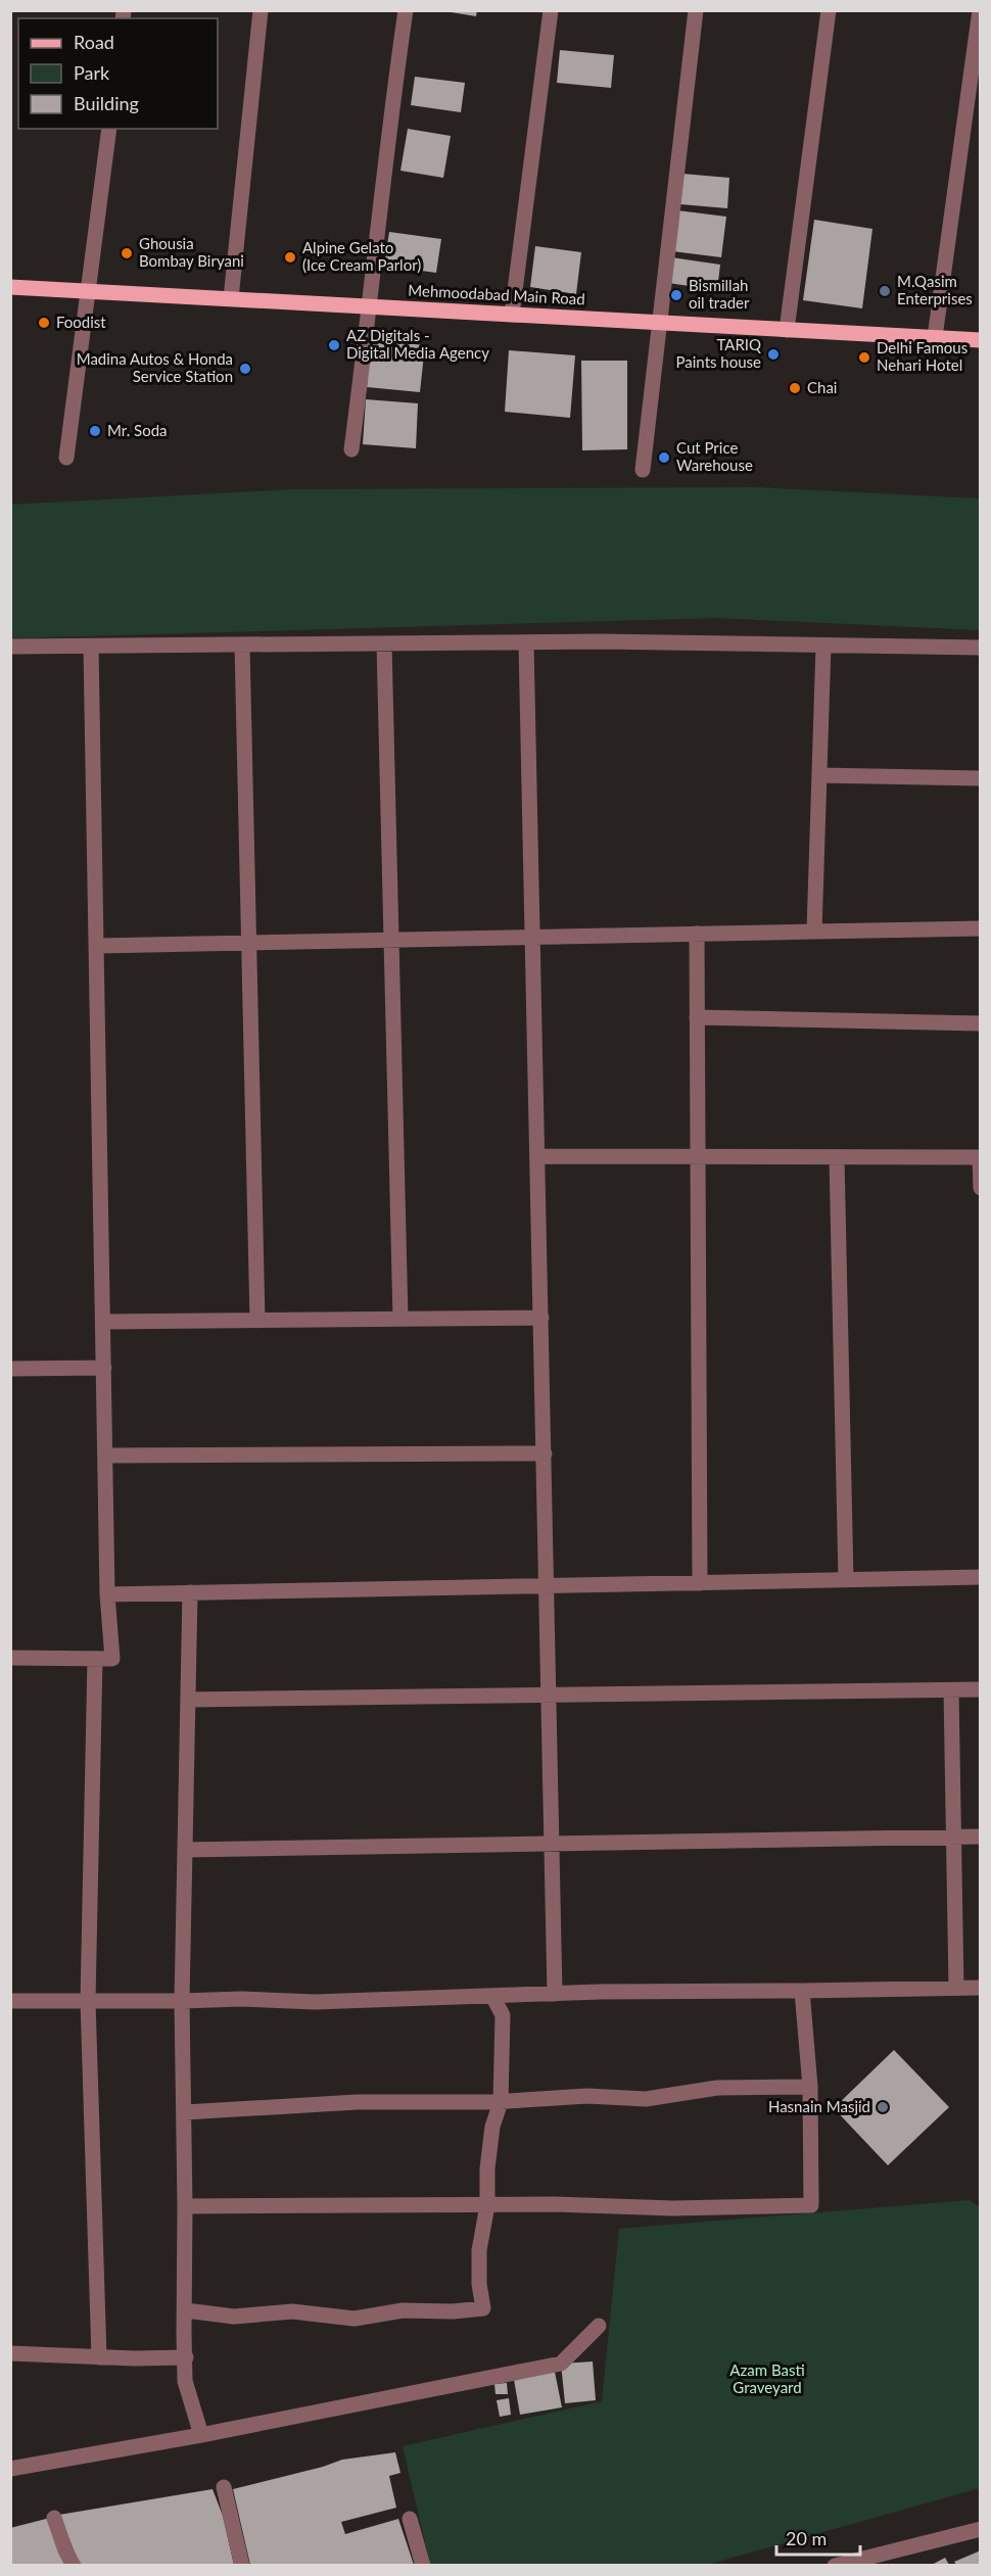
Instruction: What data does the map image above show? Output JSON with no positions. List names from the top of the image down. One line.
{"streets":{"main road":["Mehmoodabad Main Road"]},"parks":["Azam Basti Graveyard"],"places":["Ghousia Bombay Biryani","Alpine Gelato (Ice Cream Parlor)","M.Qasim Enterprises","Bismillah oil trader","Foodist","AZ Digitals - Digital Media Agency","TARIQ Paints house","Delhi Famous Nehari Hotel","Madina Autos & Honda Service Station","Chai","Mr. Soda","Cut Price Warehouse","Hasnain Masjid"],"legend":["Road","Park","Building"],"scale_bar":"20 m"}
